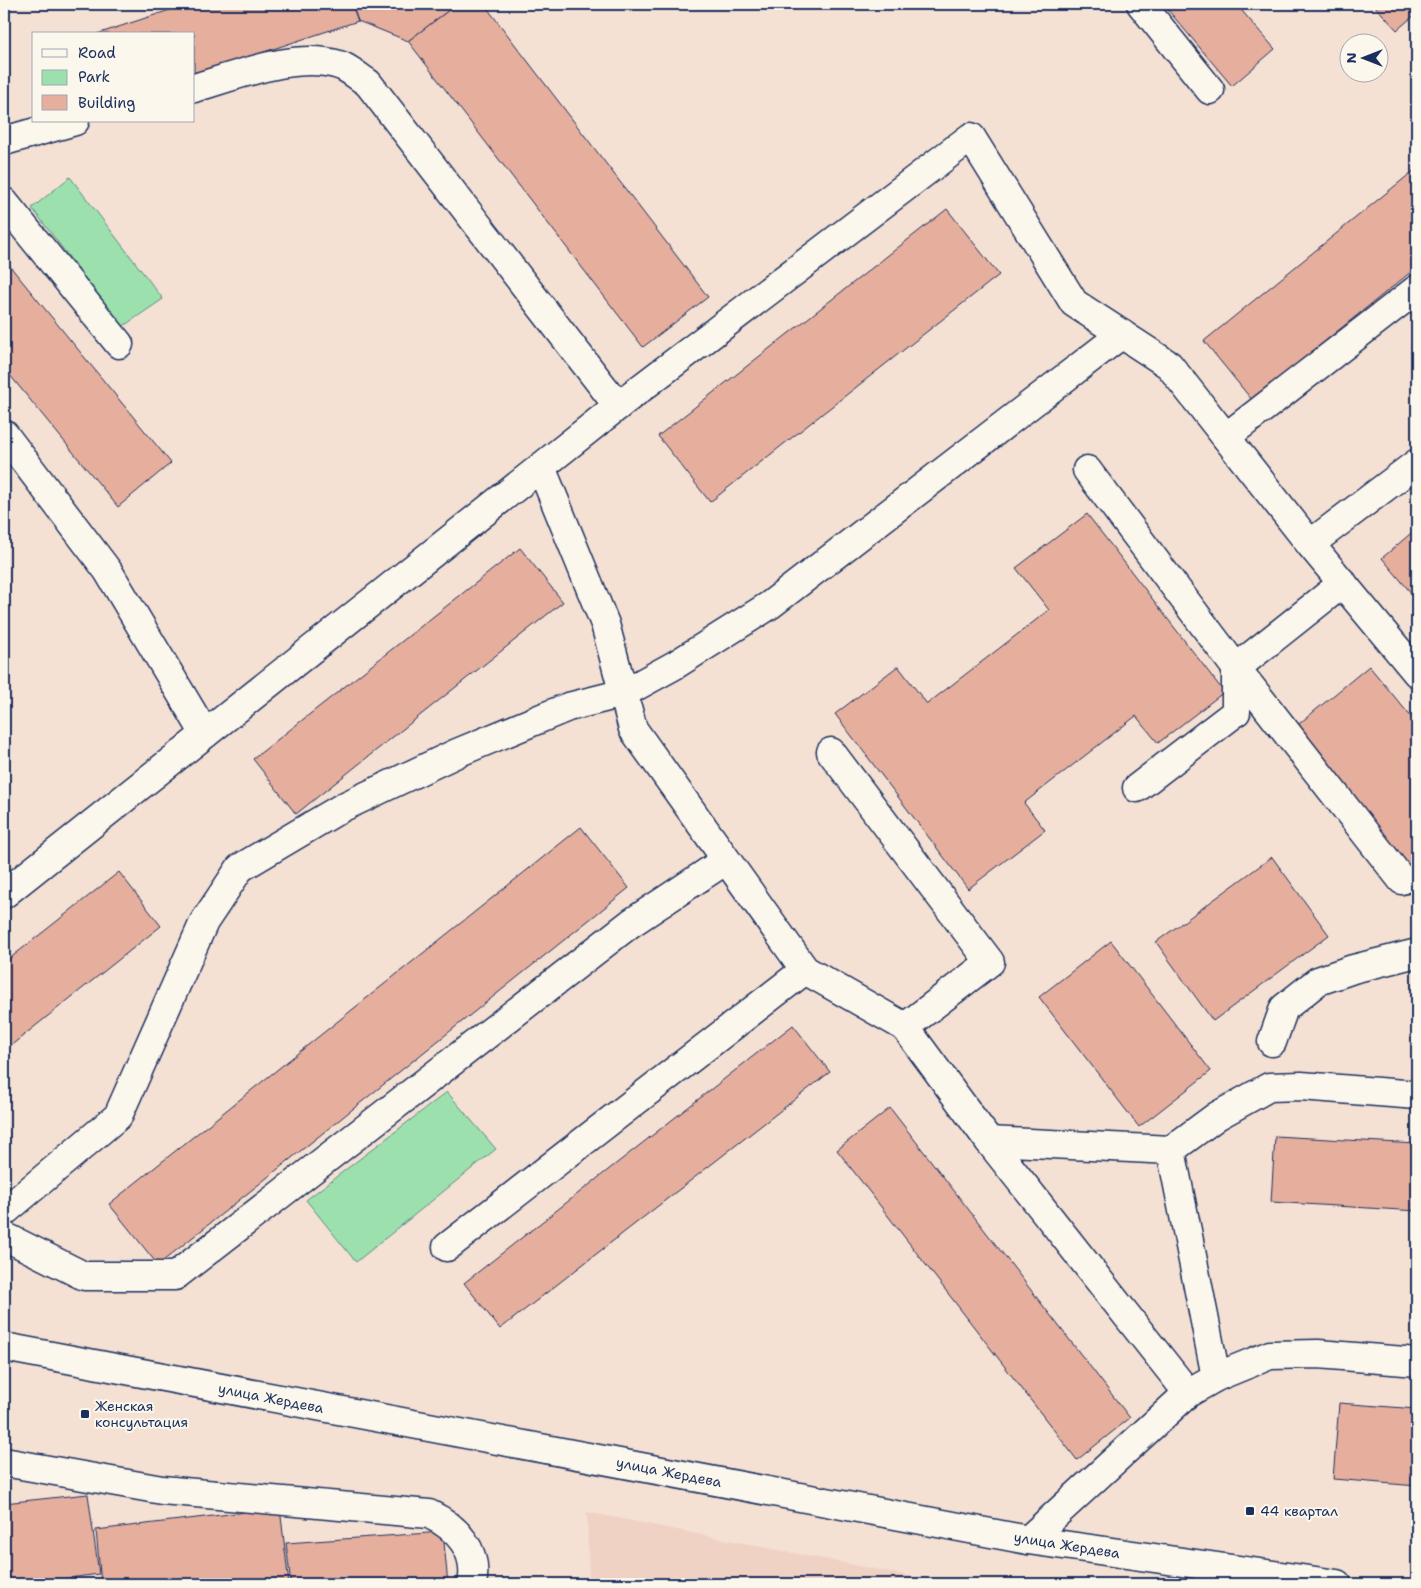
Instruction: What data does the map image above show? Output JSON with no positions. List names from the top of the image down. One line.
{"streets":{"main road":["улица Жердева"]},"places":{"transit":["Женская консультация","44 квартал"]},"legend":["Road","Park","Building"],"north":"left"}
